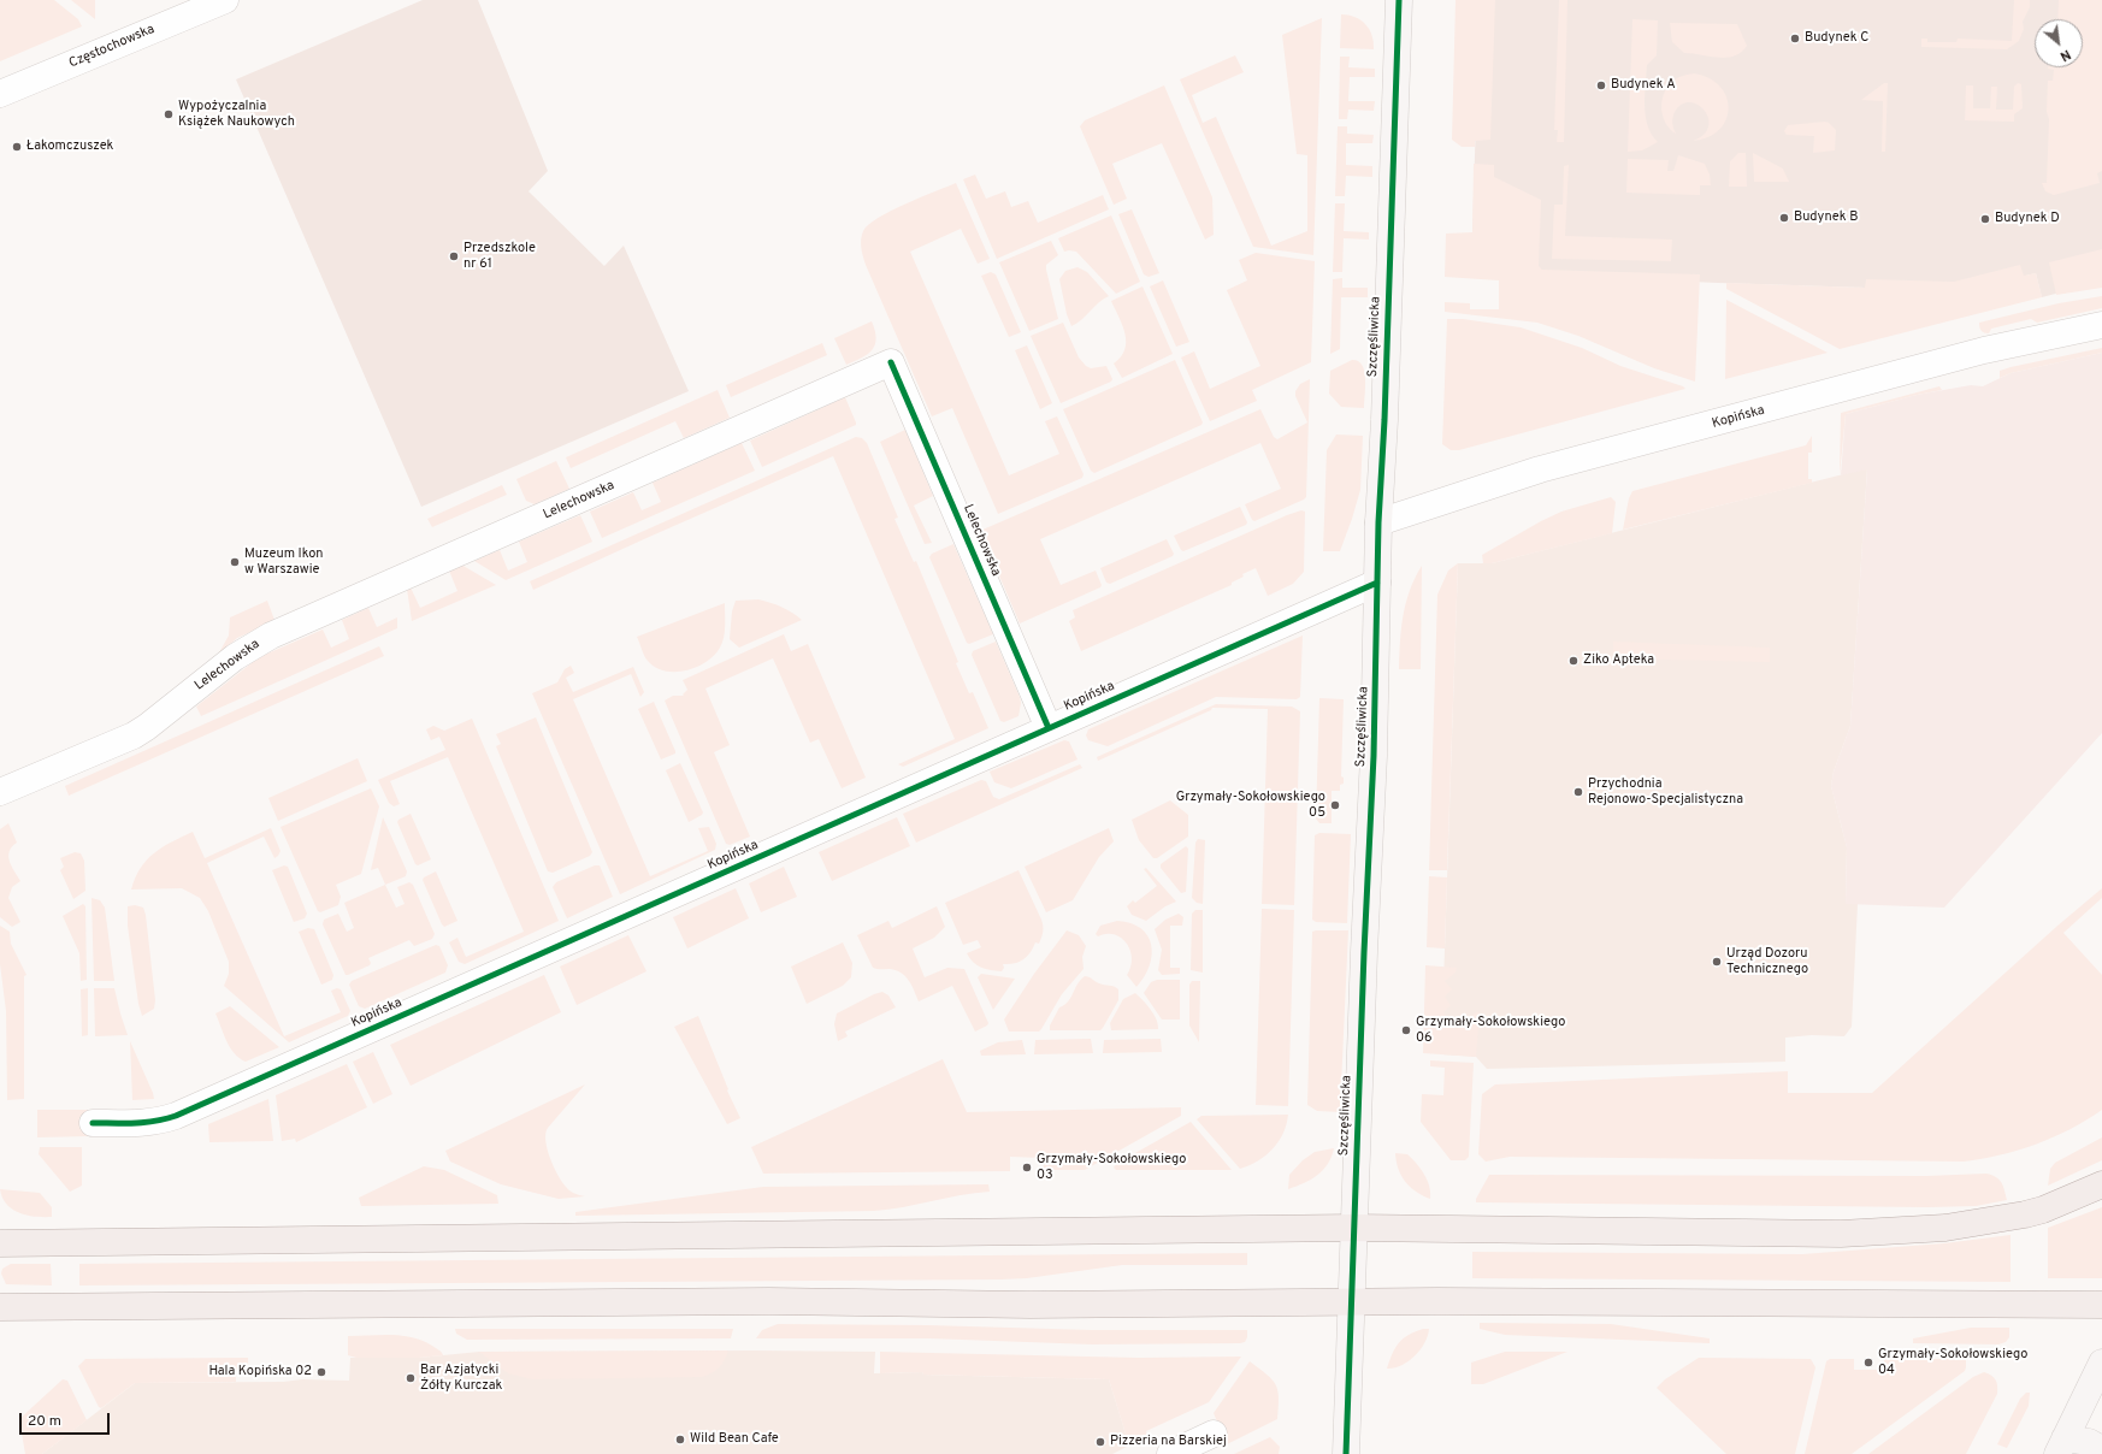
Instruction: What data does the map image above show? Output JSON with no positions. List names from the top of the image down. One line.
{"streets":{"street":["Częstochowska","Szczęśliwicka","Kopińska","Lelechowska"]},"crossings":[["Szczęśliwicka","Kopińska"],["Kopińska","Lelechowska"]],"places":["Budynek C","Budynek A","Wypożyczalnia Książek Naukowych","Łakomczuszek","Budynek B","Budynek D","Przedszkole nr 61","Muzeum Ikon w Warszawie","Ziko Apteka","Przychodnia Rejonowo-Specjalistyczna","Grzymały-Sokołowskiego 05","Urząd Dozoru Technicznego","Grzymały-Sokołowskiego 06","Grzymały-Sokołowskiego 03","Grzymały-Sokołowskiego 04","Hala Kopińska 02","Bar Azjatycki Żółty Kurczak","Wild Bean Cafe","Pizzeria na Barskiej"],"scale_bar":"20 m","north":"bottom right"}
